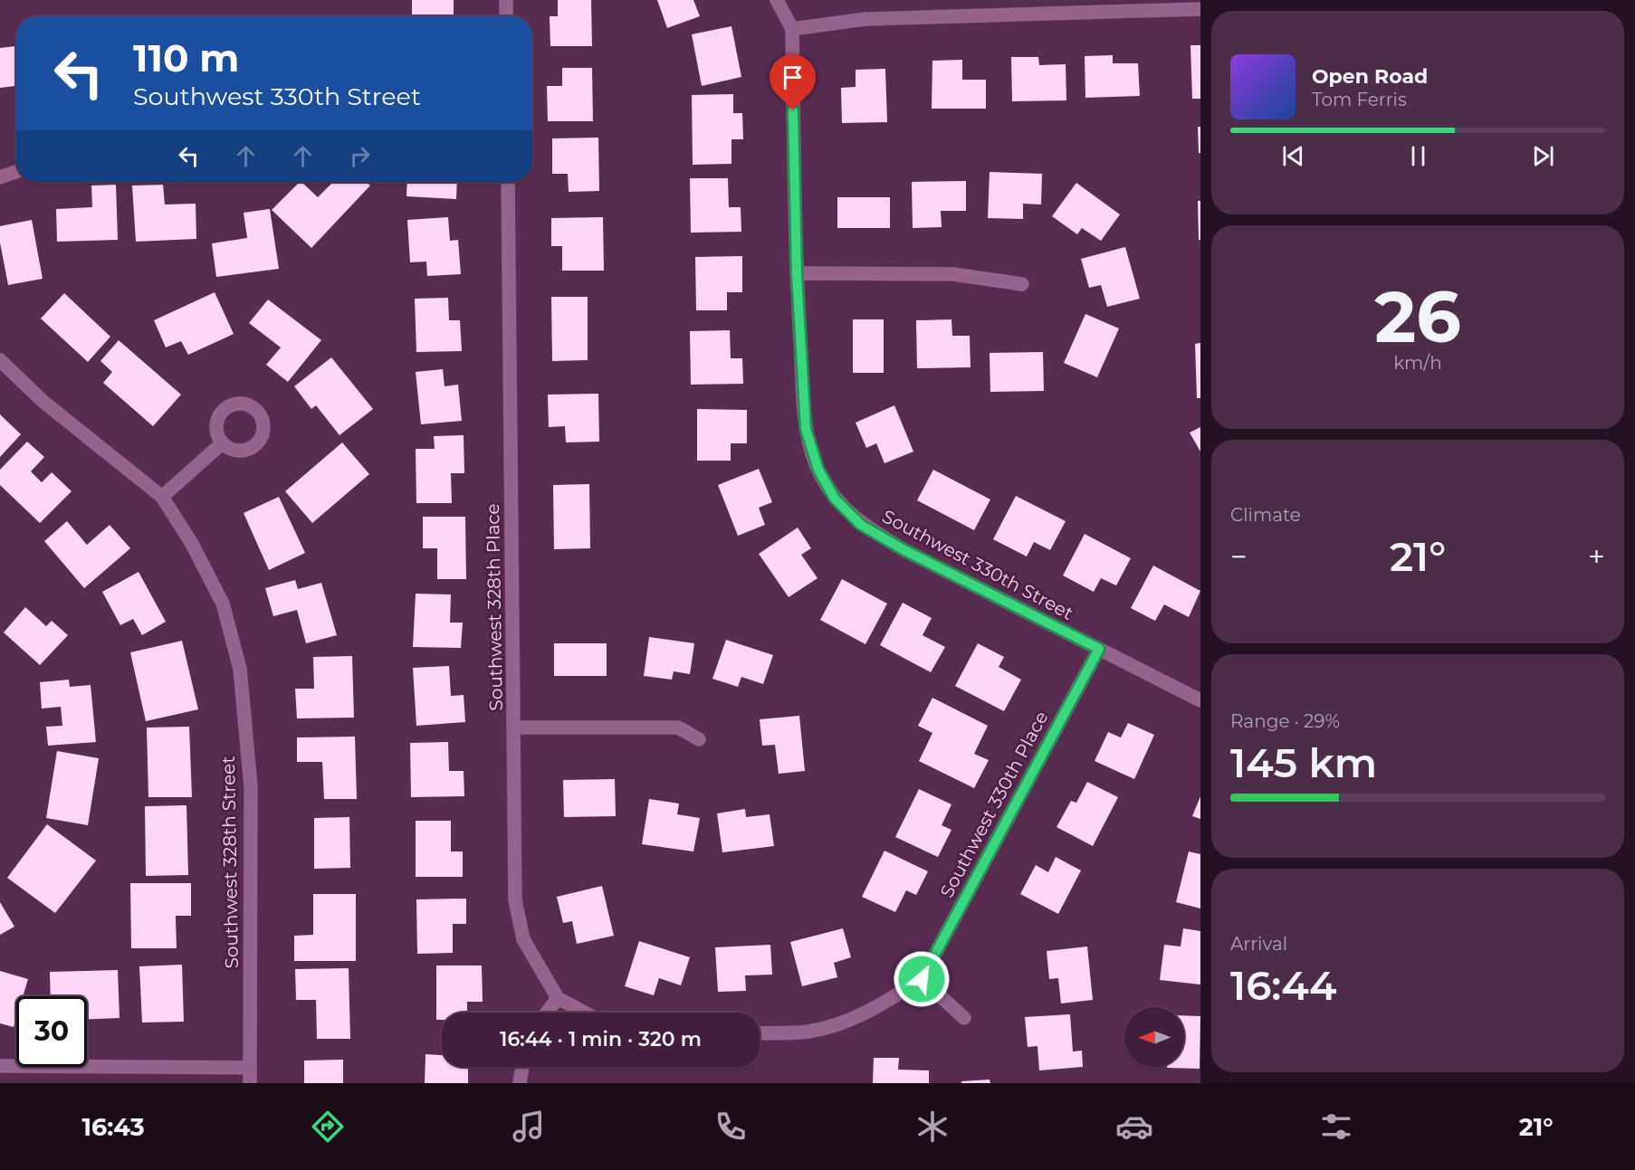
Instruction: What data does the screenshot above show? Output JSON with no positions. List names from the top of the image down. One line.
{"streets":{"street":["Southwest 330th Street","Southwest 328th Place","Southwest 330th Place","Southwest 328th Street"]},"crossings":[["Southwest 330th Street","Southwest 330th Place"]],"north":"left","page":{"turn":["110 m","Southwest 330th Street"],"song":["Open Road","Tom Ferris"],"tile":[["26","km/h"],"Climate",["Range · 29%","145 km"],["Arrival","16:44"]],"heat":["−","21°","+"],"limit":"30","trip":"16:44 · 1 min · 320 m","tabs":["16:43","21°"]}}
